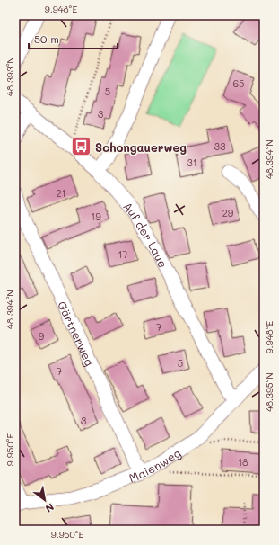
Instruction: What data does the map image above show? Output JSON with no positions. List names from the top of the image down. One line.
{"streets":{"street":["Auf der Laue","Gärtnerweg","Maienweg"]},"crossings":[["Auf der Laue","Maienweg"],["Gärtnerweg","Maienweg"]],"places":{"bus stop":["Schongauerweg"]},"house_numbers":["65","5","3","33","31","21","29","19","17","7","9","5","7","3","18"],"scale_bar":"50 m","north":"bottom right","coordinates":["9.948°E","48.393°N","48.394°N","48.395°N","9.950°E"]}
